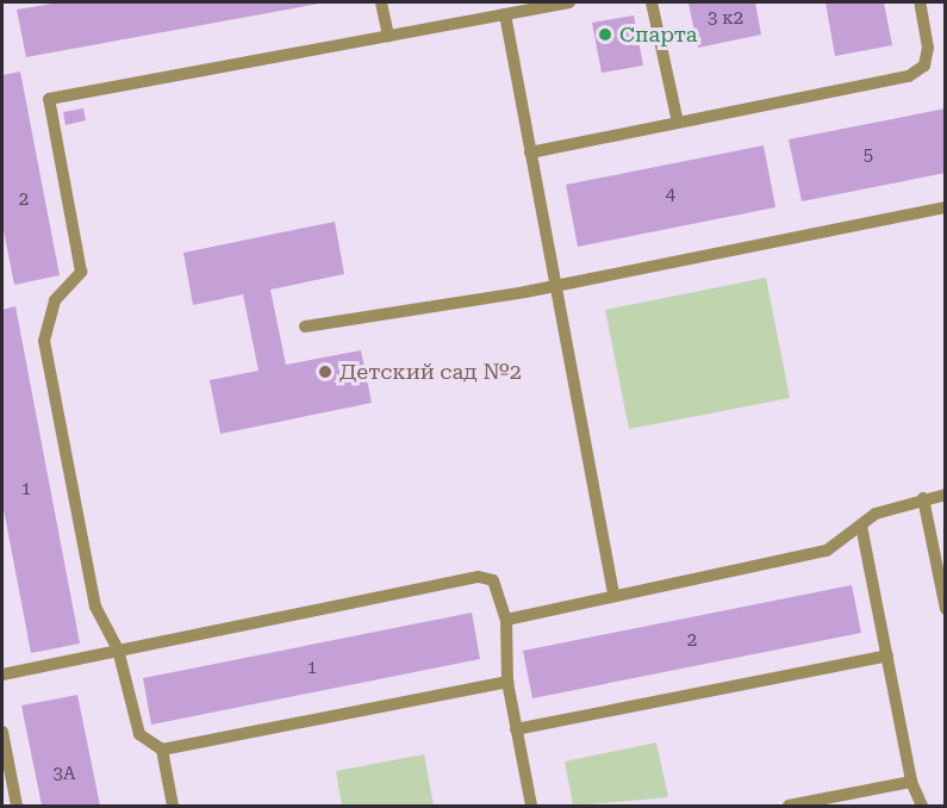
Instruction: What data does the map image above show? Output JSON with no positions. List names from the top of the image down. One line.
{"places":["Спарта","Детский сад №2"],"house_numbers":["3 к2","5","4","2","1","2","1","3А"]}
